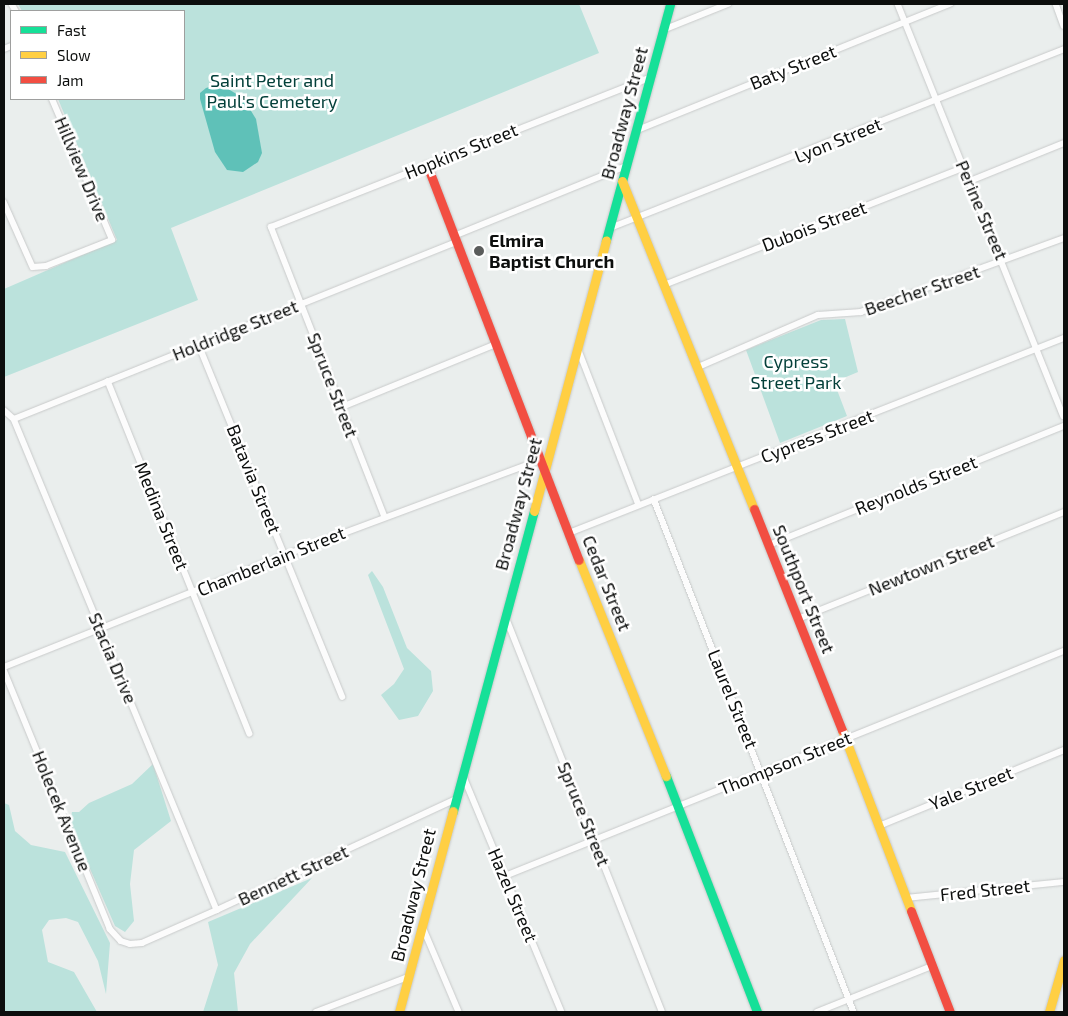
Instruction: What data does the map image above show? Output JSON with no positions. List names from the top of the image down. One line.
{"streets":{"street":["Baty Street","Broadway Street","Lyon Street","Hopkins Street","Hillview Drive","Perine Street","Dubois Street","Beecher Street","Holdridge Street","Spruce Street","Cypress Street","Batavia Street","Reynolds Street","Medina Street","Chamberlain Street","Newtown Street","Cedar Street","Southport Street","Stacia Drive","Laurel Street","Thompson Street","Yale Street","Holecek Avenue","Bennett Street","Fred Street","Hazel Street"]},"crossings":[["Baty Street","Broadway Street"],["Baty Street","Perine Street"],["Broadway Street","Lyon Street"],["Broadway Street","Hopkins Street"],["Broadway Street","Holdridge Street"],["Broadway Street","Spruce Street"],["Broadway Street","Cedar Street"],["Broadway Street","Southport Street"],["Broadway Street","Bennett Street"],["Broadway Street","Hazel Street"],["Lyon Street","Perine Street"],["Lyon Street","Southport Street"],["Hopkins Street","Spruce Street"],["Hopkins Street","Cedar Street"],["Perine Street","Dubois Street"],["Perine Street","Beecher Street"],["Perine Street","Cypress Street"],["Dubois Street","Southport Street"],["Beecher Street","Southport Street"],["Holdridge Street","Spruce Street"],["Holdridge Street","Batavia Street"],["Holdridge Street","Medina Street"],["Holdridge Street","Cedar Street"],["Holdridge Street","Stacia Drive"],["Spruce Street","Chamberlain Street"],["Spruce Street","Thompson Street"],["Cypress Street","Cedar Street"],["Cypress Street","Southport Street"],["Cypress Street","Laurel Street"],["Batavia Street","Chamberlain Street"],["Reynolds Street","Southport Street"],["Medina Street","Chamberlain Street"],["Chamberlain Street","Cedar Street"],["Chamberlain Street","Stacia Drive"],["Chamberlain Street","Holecek Avenue"],["Newtown Street","Southport Street"],["Cedar Street","Thompson Street"],["Southport Street","Thompson Street"],["Southport Street","Yale Street"],["Southport Street","Fred Street"],["Stacia Drive","Bennett Street"],["Laurel Street","Thompson Street"],["Thompson Street","Hazel Street"],["Holecek Avenue","Bennett Street"]],"parks":["Saint Peter and Paul's Cemetery","Cypress Street Park"],"places":["Elmira Baptist Church"],"legend":["Fast","Slow","Jam"]}
